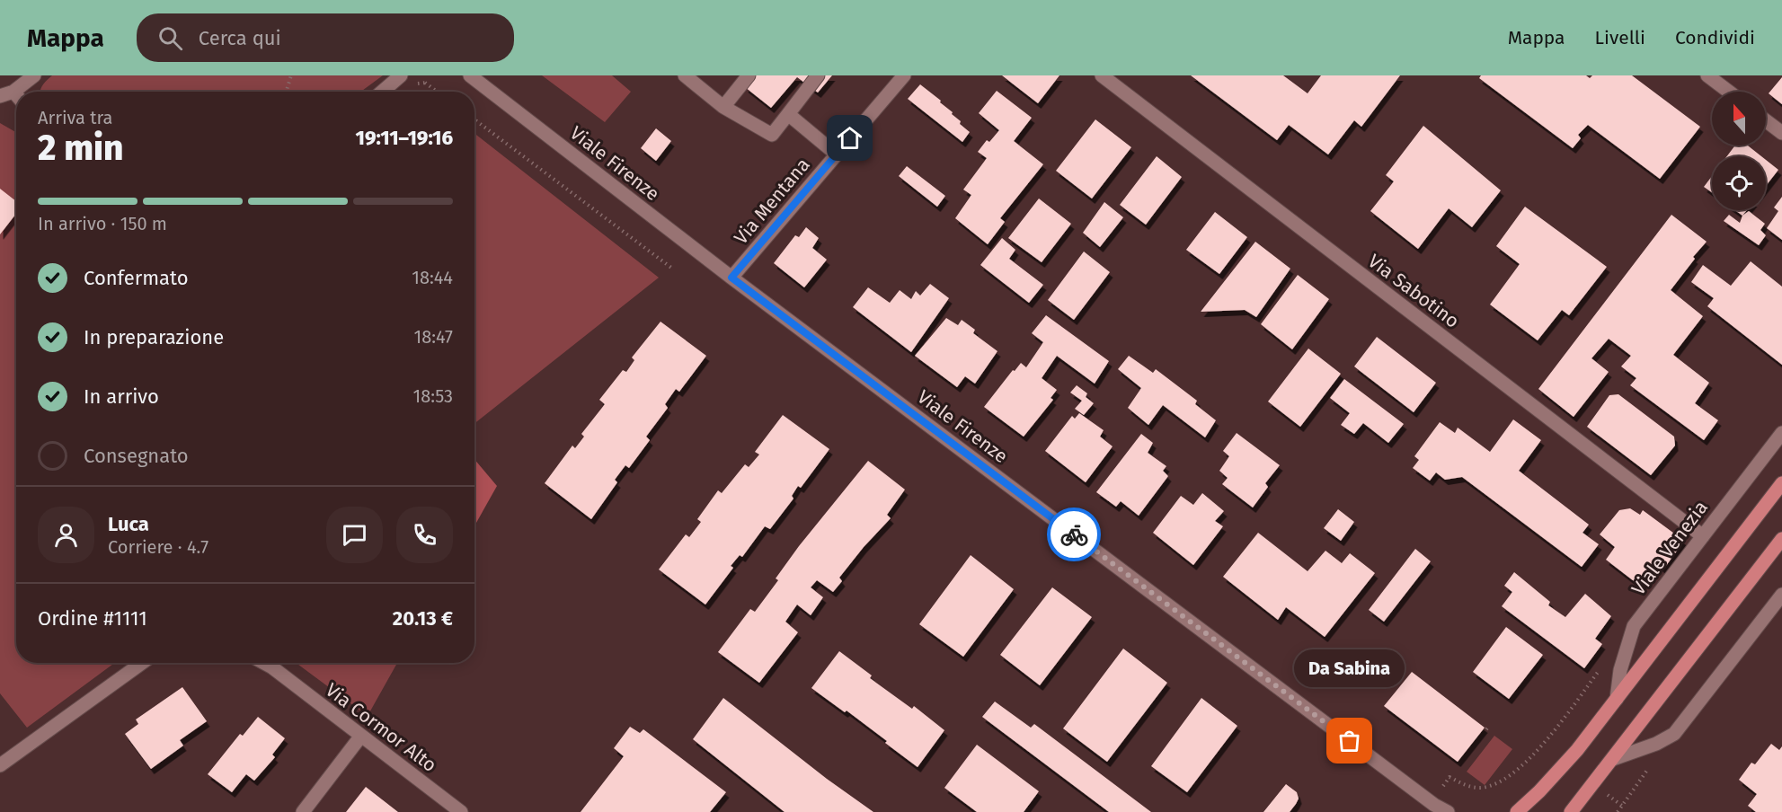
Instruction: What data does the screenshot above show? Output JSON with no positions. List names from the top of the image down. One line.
{"streets":{"street":["Viale Firenze","Via Mentana","Via Sabotino","Viale Venezia","Via Cormor Alto"]},"crossings":[["Viale Firenze","Via Mentana"],["Via Sabotino","Viale Venezia"]],"places":["Da Sabina"],"north":"top","page":{"header":"Mappa","search":"Cerca qui","nav":["Mappa","Livelli","Condividi"],"heading":["2 min","Arriva tra","19:11–19:16"],"panel":["Luca","Corriere · 4.7","Ordine #1111","20.13 €"],"bar":"In arrivo · 150 m","list":[["Confermato","18:44"],["In preparazione","18:47"],["In arrivo","18:53"],"Consegnato"],"bubble":"Da Sabina"}}
